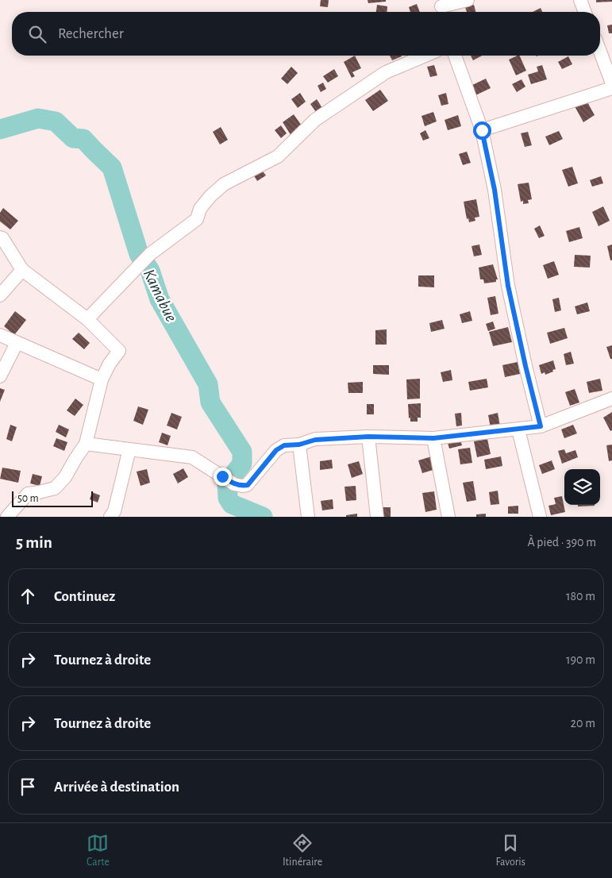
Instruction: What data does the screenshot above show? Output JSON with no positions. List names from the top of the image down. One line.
{"water":["Kamabue"],"scale_bar":"50 m","page":{"search":"Rechercher","scale":"50 m","heading":["5 min","À pied · 390 m"],"list":[["Continuez","180 m"],["Tournez à droite","190 m"],["Tournez à droite","20 m"],"Arrivée à destination"],"nav":["Carte","Itinéraire","Favoris"]}}
